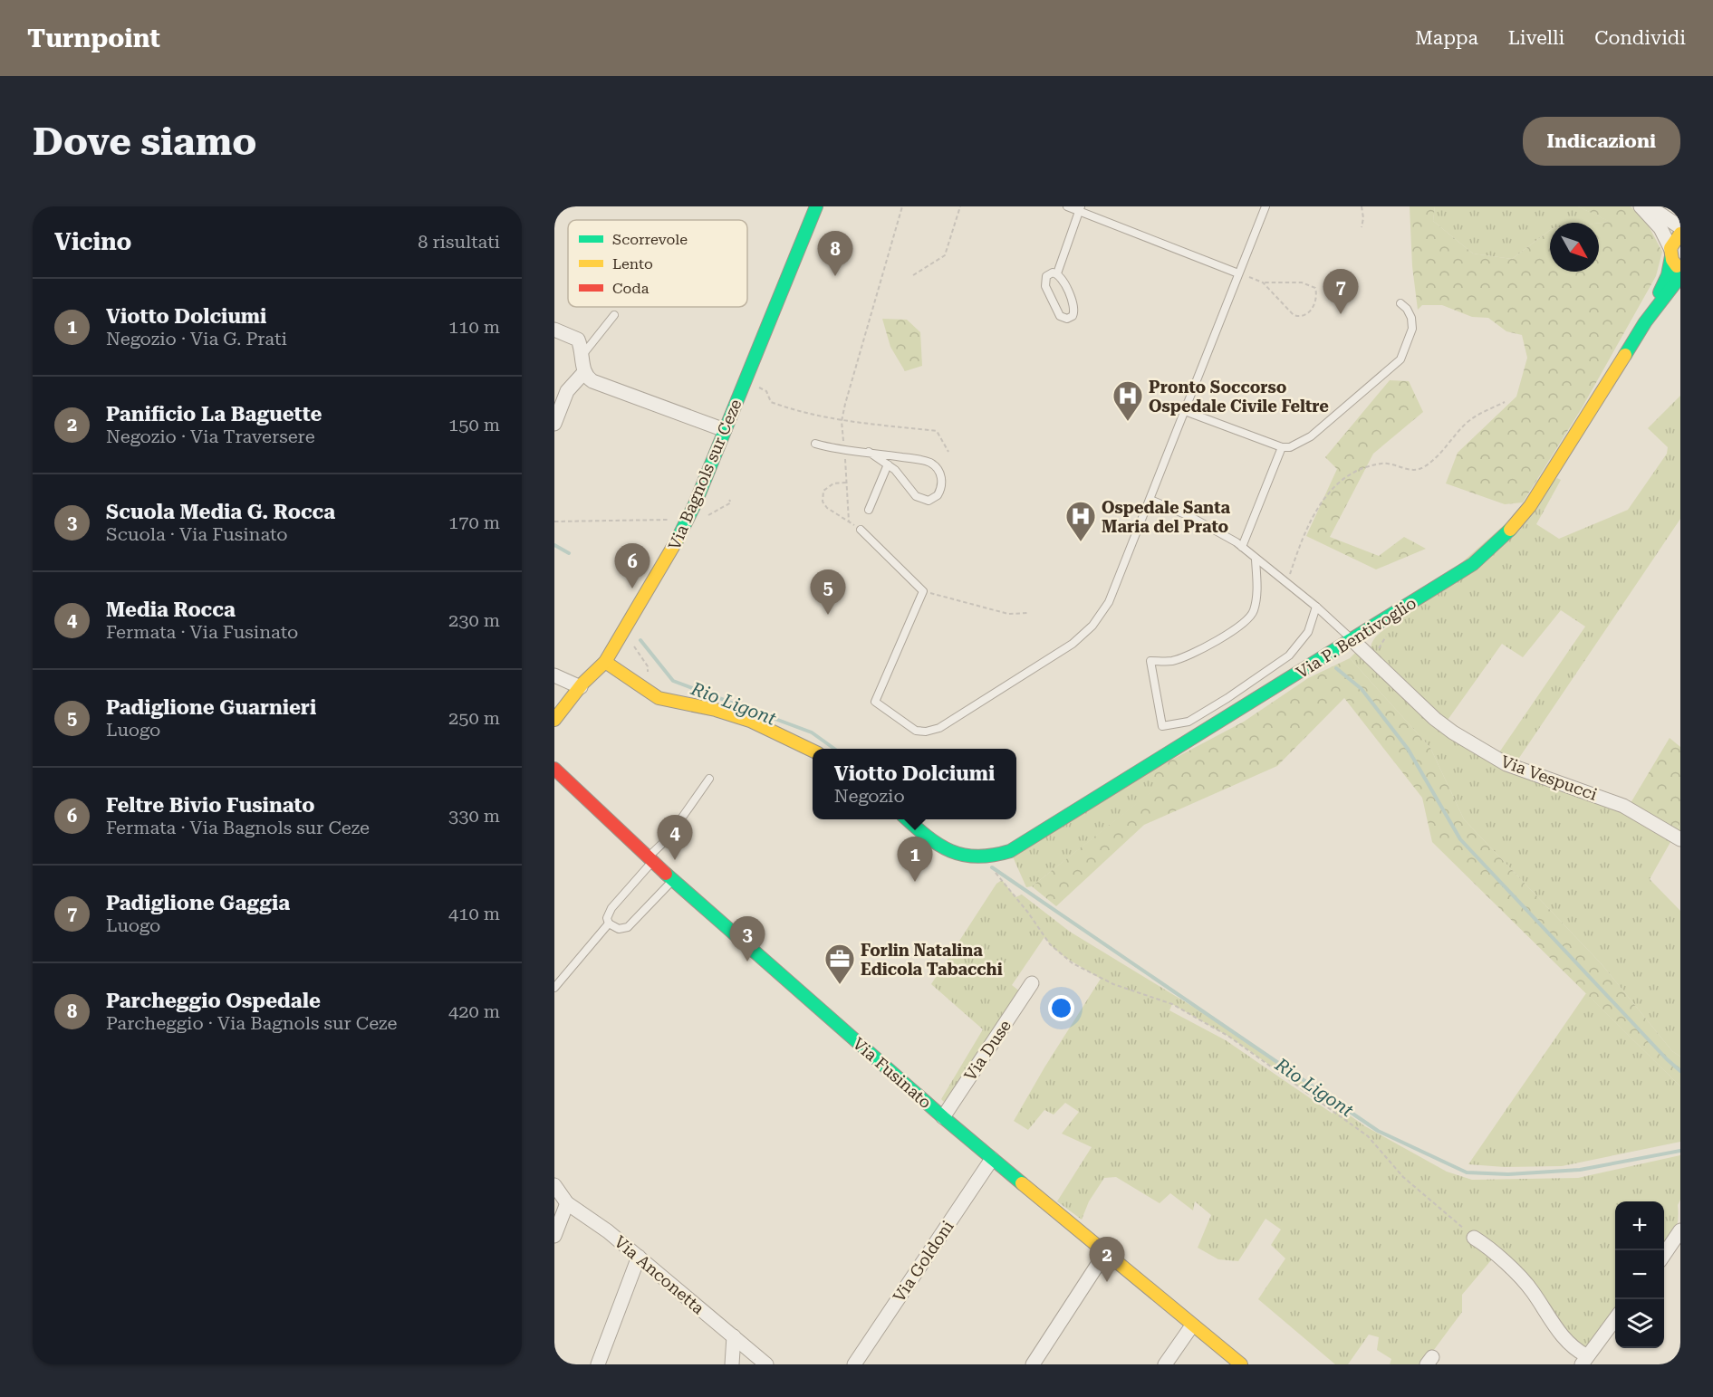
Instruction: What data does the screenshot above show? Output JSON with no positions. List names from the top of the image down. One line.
{"streets":{"main road":["Via Bagnols sur Ceze","Via P. Bentivoglio","Via Fusinato"],"street":["Via Vespucci","Via Duse","Via Goldoni","Via Anconetta"]},"crossings":[["Via P. Bentivoglio","Via Vespucci"],["Via Duse","Via Fusinato"],["Via Fusinato","Via Goldoni"]],"water":["Rio Ligont"],"places":{"hospital":["Pronto Soccorso Ospedale Civile Feltre","Ospedale Santa Maria del Prato"],"office":["Forlin Natalina Edicola Tabacchi"]},"legend":["Scorrevole","Lento","Coda"],"north":"bottom right","page":{"header":"Turnpoint","nav":["Mappa","Livelli","Condividi"],"buttons":"Indicazioni","title":"Dove siamo","heading":["Vicino","8 risultati"],"pins":["8","7","6","5","4","1","3","2"],"list":[{"mark":"1","name":"Viotto Dolciumi","note":"Negozio · Via G. Prati","value":"110 m"},{"mark":"2","name":"Panificio La Baguette","note":"Negozio · Via Traversere","value":"150 m"},{"mark":"3","name":"Scuola Media G. Rocca","note":"Scuola · Via Fusinato","value":"170 m"},{"mark":"4","name":"Media Rocca","note":"Fermata · Via Fusinato","value":"230 m"},{"mark":"5","name":"Padiglione Guarnieri","note":"Luogo","value":"250 m"},{"mark":"6","name":"Feltre Bivio Fusinato","note":"Fermata · Via Bagnols sur Ceze","value":"330 m"},{"mark":"7","name":"Padiglione Gaggia","note":"Luogo","value":"410 m"},{"mark":"8","name":"Parcheggio Ospedale","note":"Parcheggio · Via Bagnols sur Ceze","value":"420 m"}],"popup":["Viotto Dolciumi","Negozio"],"map_buttons":["+","−"]}}
